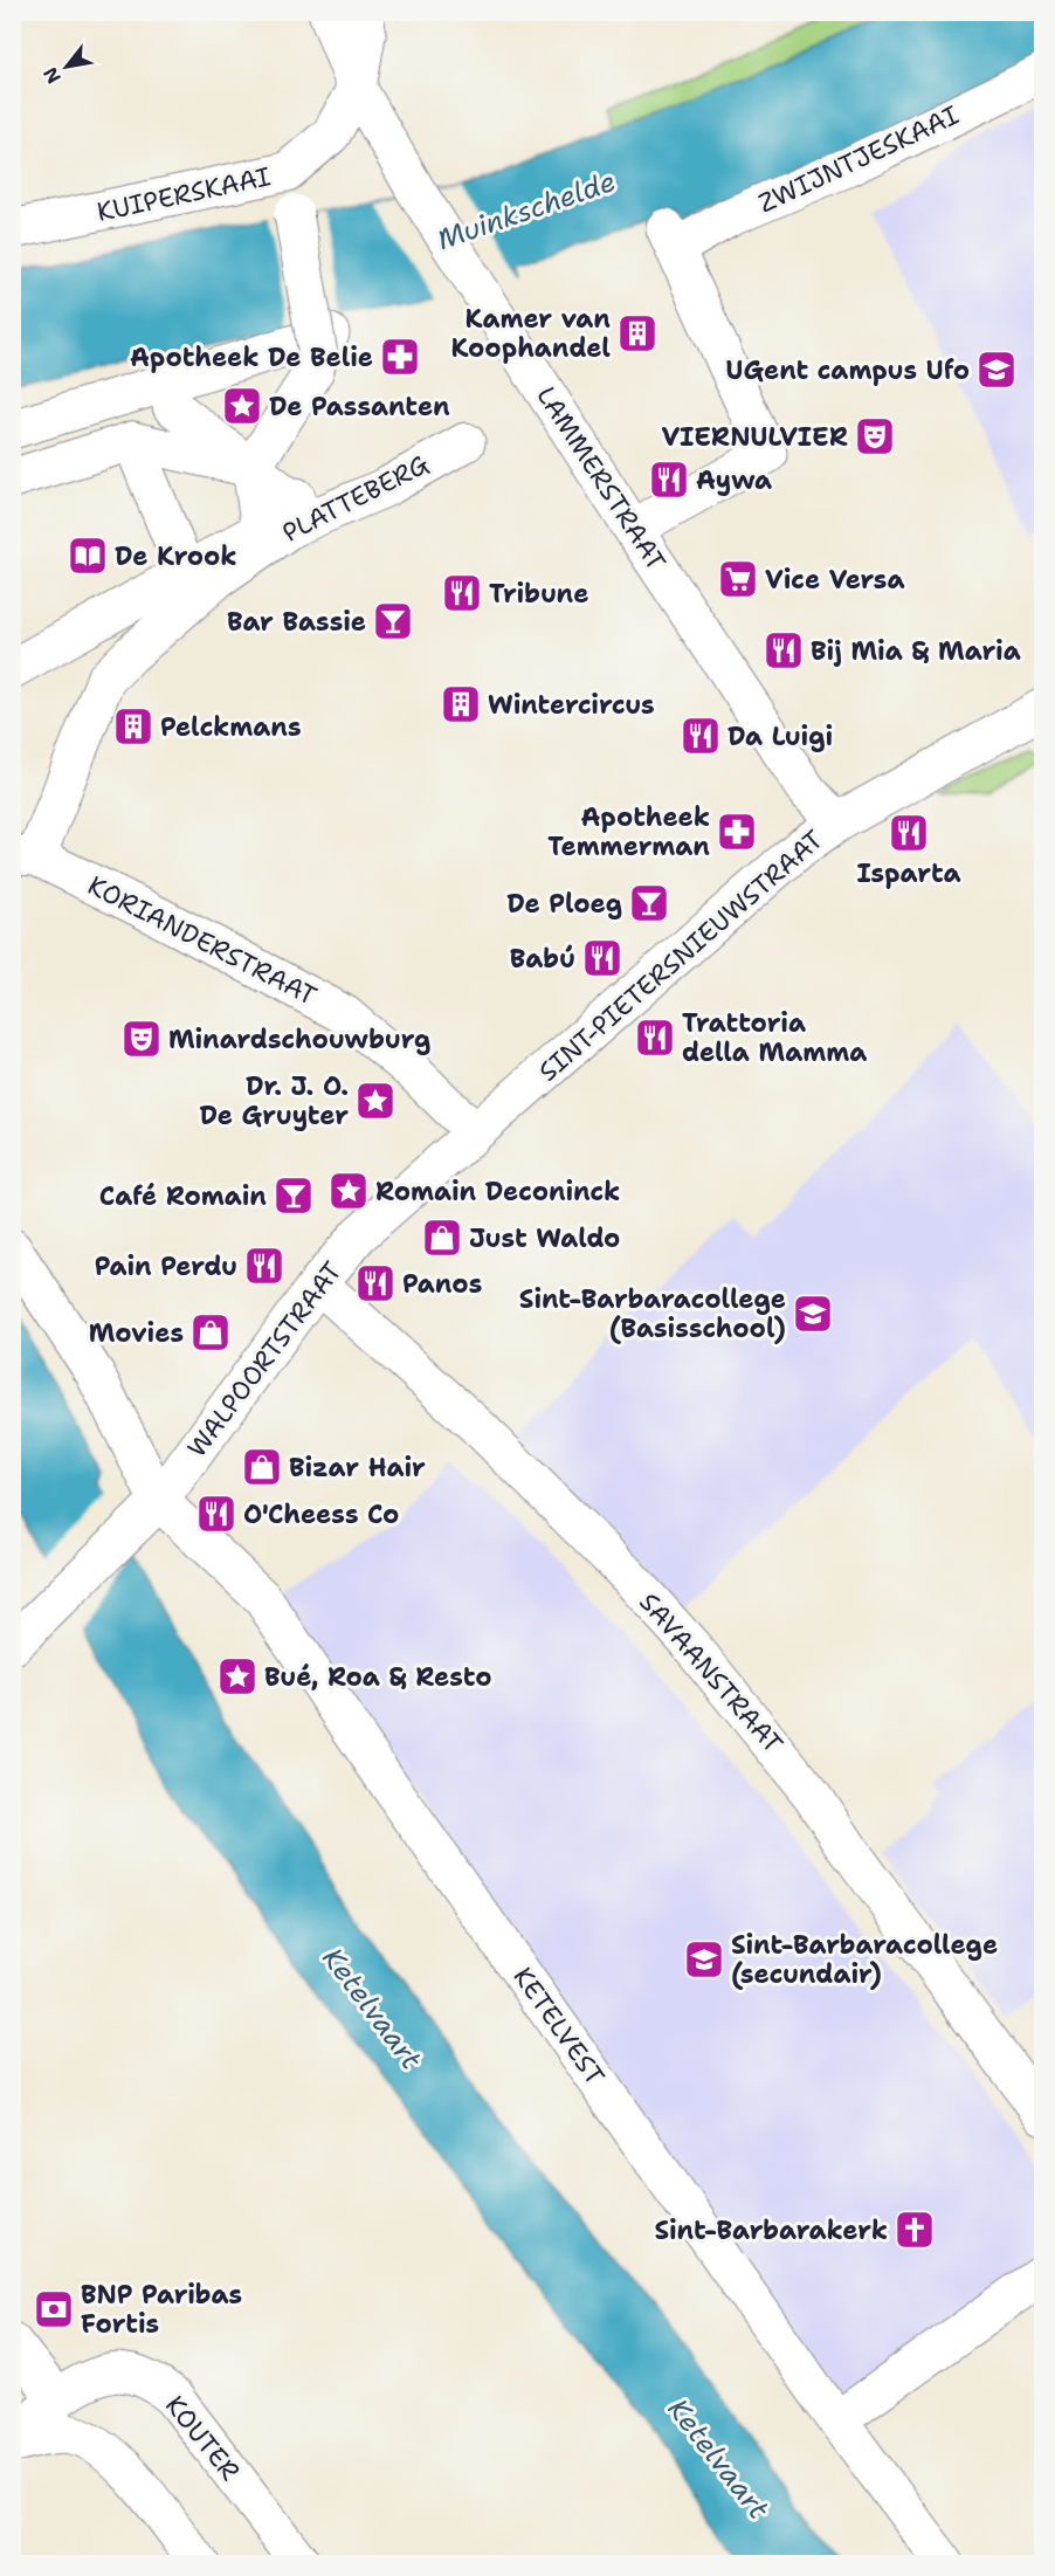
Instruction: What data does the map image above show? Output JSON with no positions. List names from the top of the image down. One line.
{"streets":{"street":["ZWIJNTJESKAAI","KUIPERSKAAI","LAMMERSTRAAT","PLATTEBERG","KORIANDERSTRAAT","SINT-PIETERSNIEUWSTRAAT","WALPOORTSTRAAT","SAVAANSTRAAT","KETELVEST","KOUTER"]},"crossings":[["ZWIJNTJESKAAI","LAMMERSTRAAT"],["KUIPERSKAAI","LAMMERSTRAAT"],["LAMMERSTRAAT","SINT-PIETERSNIEUWSTRAAT"],["PLATTEBERG","KORIANDERSTRAAT"],["KORIANDERSTRAAT","SINT-PIETERSNIEUWSTRAAT"],["KORIANDERSTRAAT","WALPOORTSTRAAT"],["SINT-PIETERSNIEUWSTRAAT","WALPOORTSTRAAT"],["WALPOORTSTRAAT","SAVAANSTRAAT"],["WALPOORTSTRAAT","KETELVEST"]],"water":["Muinkschelde","Ketelvaart"],"places":{"building":["Kamer van Koophandel","Wintercircus","Pelckmans"],"pharmacy":["Apotheek De Belie","Apotheek Temmerman"],"school or university":["UGent campus Ufo","Sint-Barbaracollege (Basisschool)","Sint-Barbaracollege (secundair)"],"place":["De Passanten","Dr. J. O. De Gruyter","Romain Deconinck","Bué, Roa & Resto"],"theatre":["VIERNULVIER","Minardschouwburg"],"restaurant":["Aywa","Tribune","Bij Mia & Maria","Da Luigi","Isparta","Babú","Trattoria della Mamma","Pain Perdu","Panos","O'Cheess Co"],"library":["De Krook"],"supermarket":["Vice Versa"],"bar":["Bar Bassie","De Ploeg","Café Romain"],"shop":["Just Waldo","Movies","Bizar Hair"],"church":["Sint-Barbarakerk"],"bank":["BNP Paribas Fortis"]},"north":"bottom left"}
